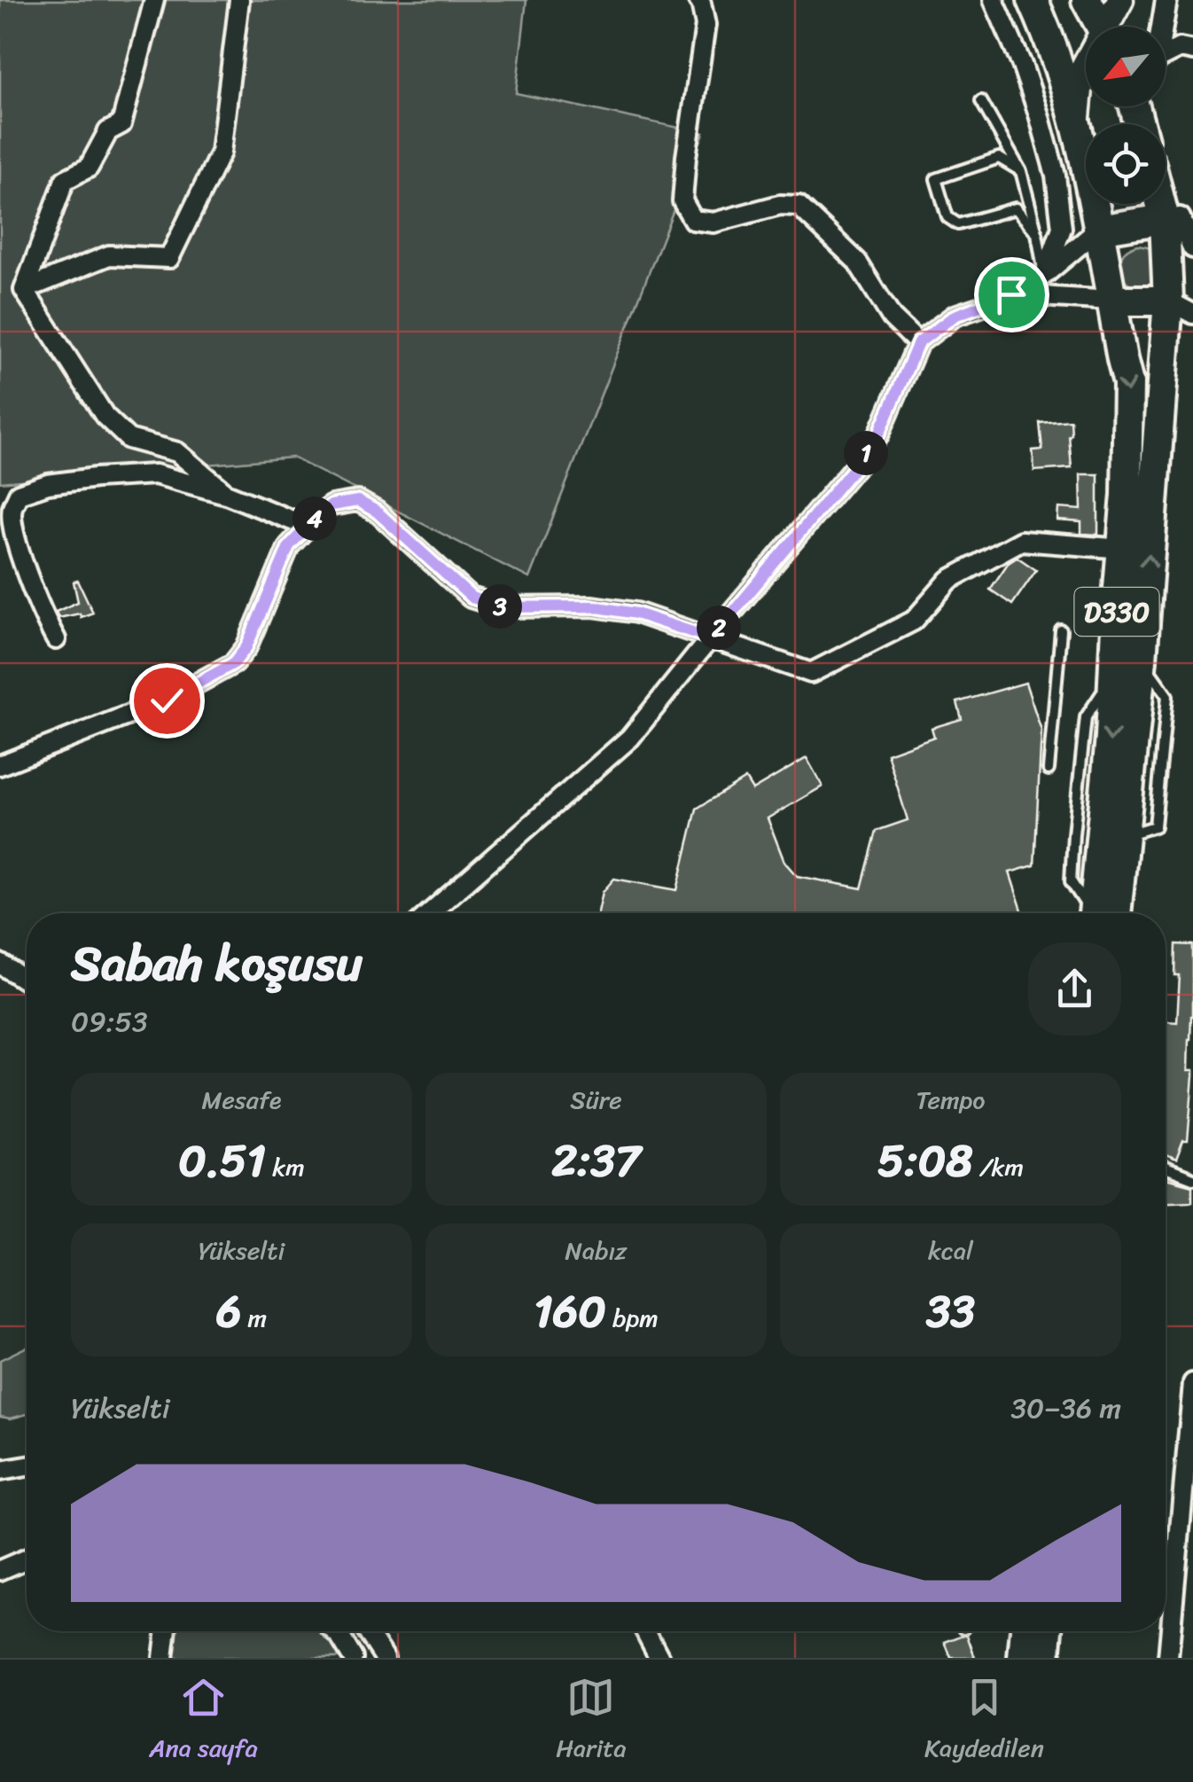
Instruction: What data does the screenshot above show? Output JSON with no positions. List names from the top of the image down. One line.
{"streets":{"highway":["D330"]},"north":"bottom left","page":{"pins":["1","4","3","2"],"heading":["Sabah koşusu","09:53"],"stats":[["Mesafe","0.51 km"],["Süre","2:37"],["Tempo","5:08 /km"],["Yükselti","6 m"],["Nabız","160 bpm"],["kcal","33"]],"chart":["Yükselti","30–36 m"],"tabs":["Ana sayfa","Harita","Kaydedilen"]}}
